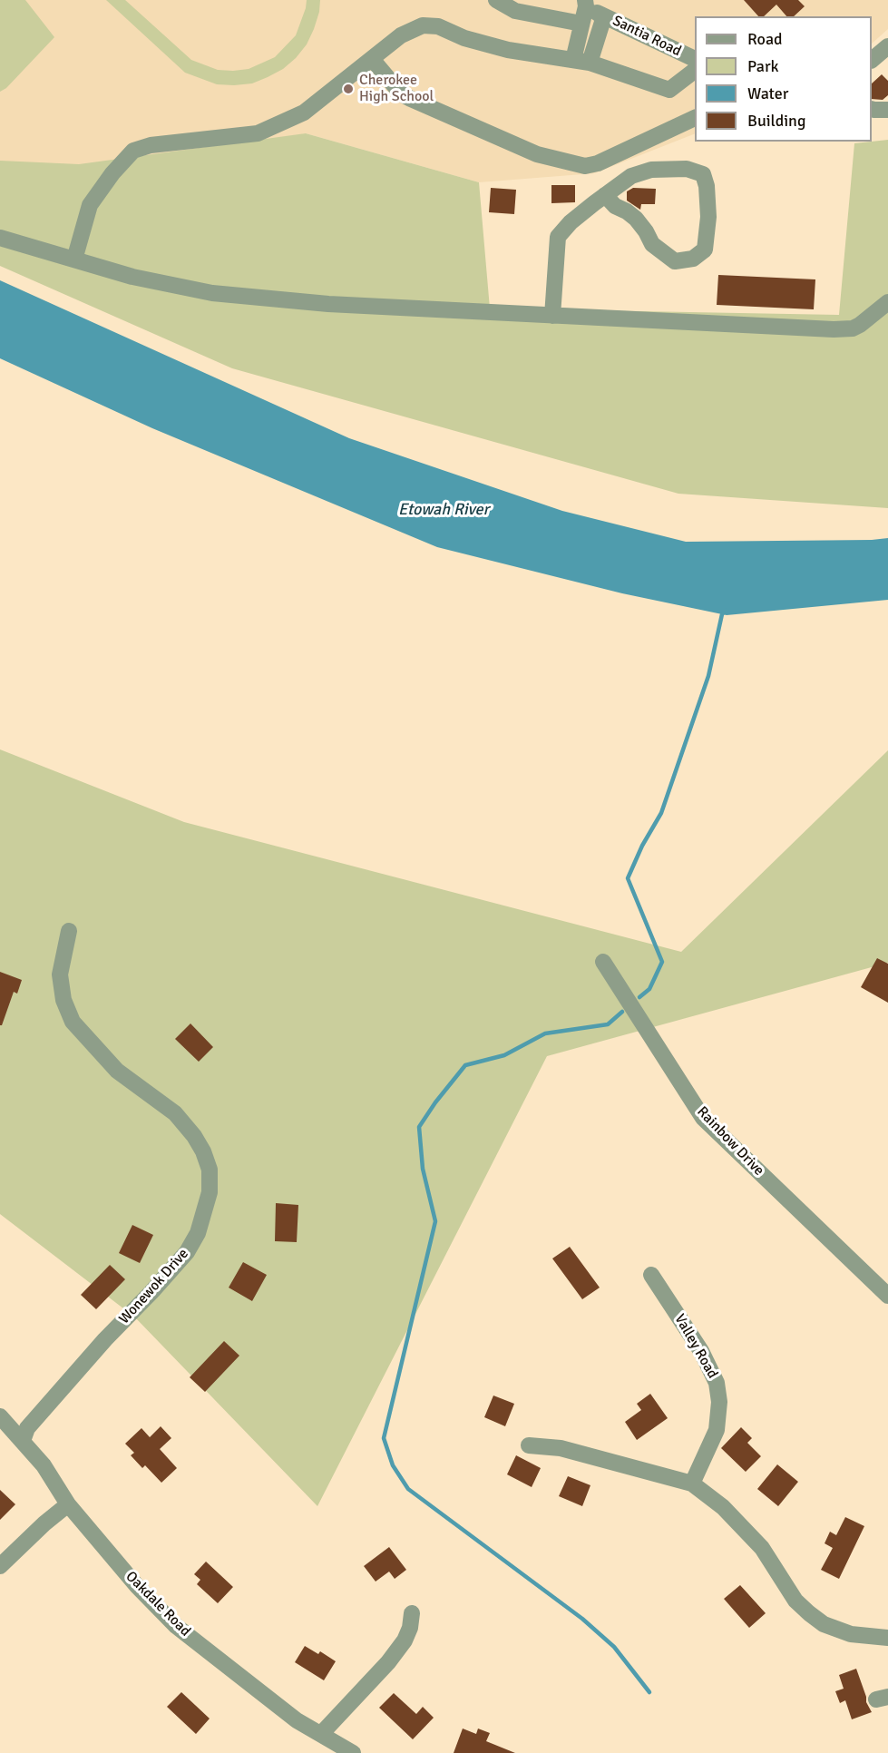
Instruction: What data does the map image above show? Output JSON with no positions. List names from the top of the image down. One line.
{"streets":{"street":["Santia Road","Rainbow Drive","Wonewok Drive","Valley Road","Oakdale Road"]},"crossings":[["Wonewok Drive","Oakdale Road"]],"water":["Etowah River"],"places":["Cherokee High School"],"legend":["Road","Park","Water","Building"]}
